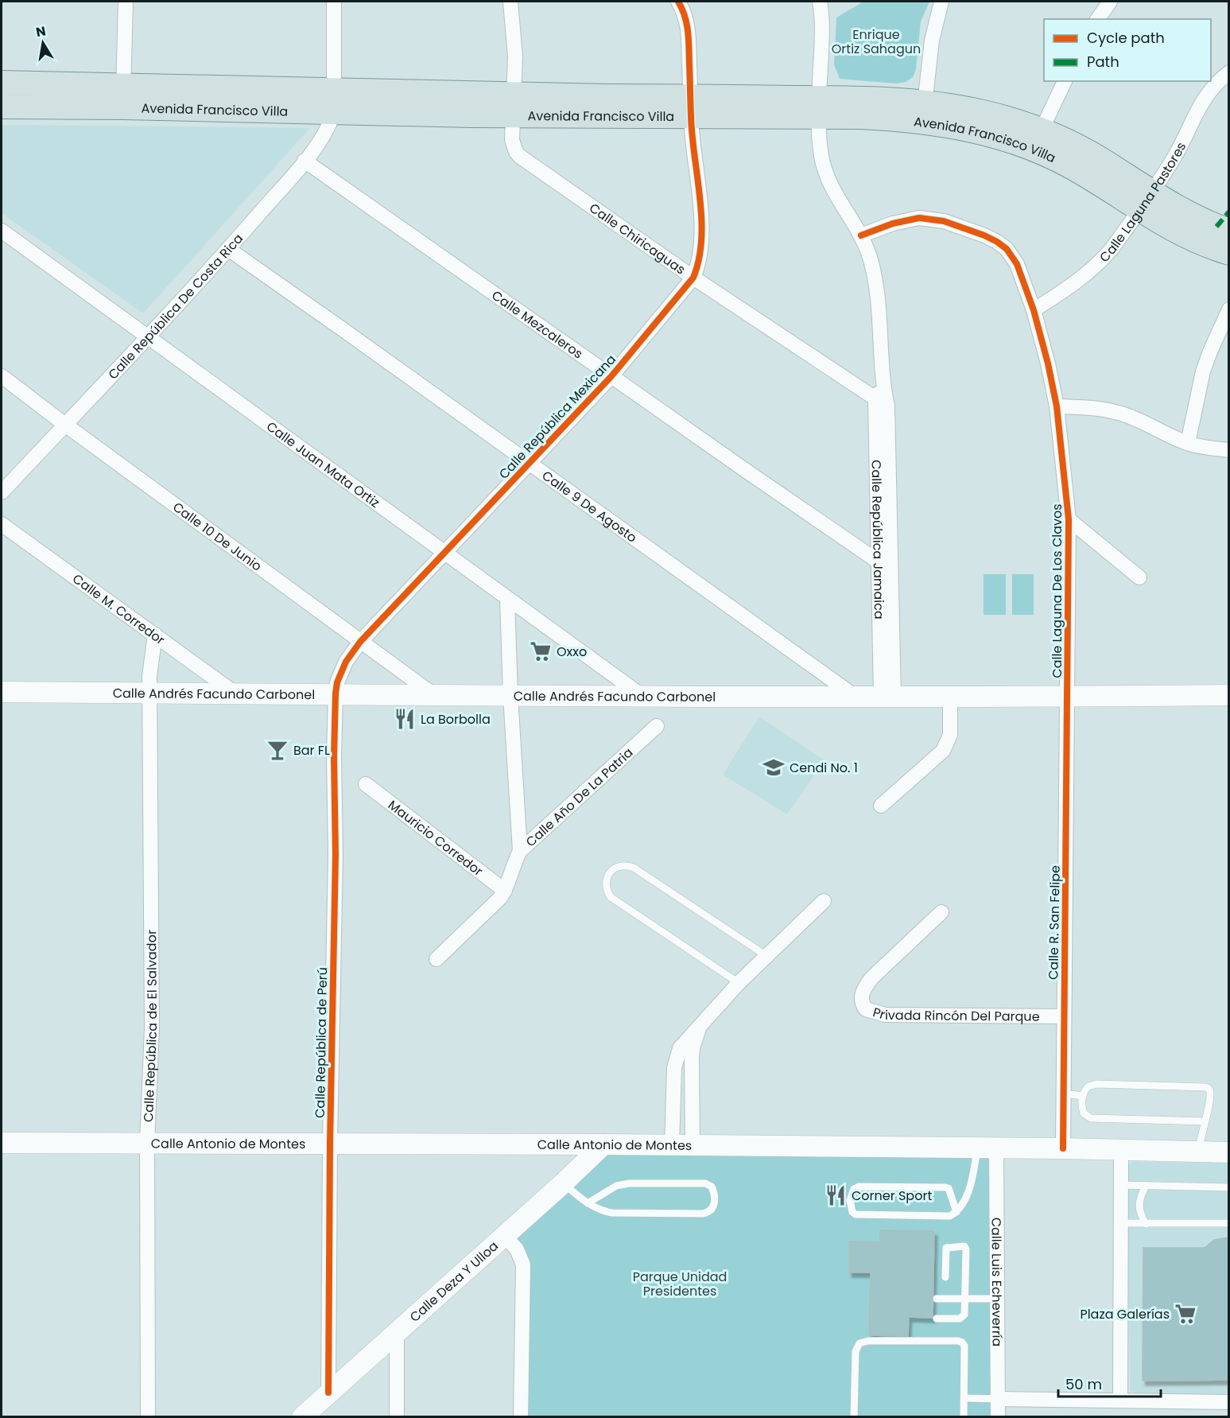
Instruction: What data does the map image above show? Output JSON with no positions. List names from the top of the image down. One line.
{"streets":{"main road":["Avenida Francisco Villa","Calle Andrés Facundo Carbonel","Calle Antonio de Montes","Calle Deza Y Ulloa"],"street":["Calle Laguna Pastores","Calle Chiricaguas","Calle República De Costa Rica","Calle Mezcaleros","Calle República Mexicana","Calle Juan Mata Ortiz","Calle 9 De Agosto","Calle 10 De Junio","Calle República Jamaica","Calle Laguna De Los Clavos","Calle M. Corredor","Calle Año De La Patria","Mauricio Corredor","Calle R. San Felipe","Privada Rincón Del Parque","Calle República de El Salvador","Calle República de Perú","Calle Luis Echeverría"]},"crossings":[["Avenida Francisco Villa","Calle Laguna Pastores"],["Avenida Francisco Villa","Calle Chiricaguas"],["Avenida Francisco Villa","Calle República De Costa Rica"],["Avenida Francisco Villa","Calle República Mexicana"],["Avenida Francisco Villa","Calle República Jamaica"],["Calle Laguna Pastores","Calle Laguna De Los Clavos"],["Calle Chiricaguas","Calle República Mexicana"],["Calle Chiricaguas","Calle República Jamaica"],["Calle República De Costa Rica","Calle Mezcaleros"],["Calle República De Costa Rica","Calle Juan Mata Ortiz"],["Calle República De Costa Rica","Calle 9 De Agosto"],["Calle República De Costa Rica","Calle 10 De Junio"],["Calle Mezcaleros","Calle República Mexicana"],["Calle Mezcaleros","Calle República Jamaica"],["Calle República Mexicana","Calle Juan Mata Ortiz"],["Calle República Mexicana","Calle 9 De Agosto"],["Calle República Mexicana","Calle 10 De Junio"],["Calle República Mexicana","Calle Andrés Facundo Carbonel"],["Calle República Mexicana","Calle República de Perú"],["Calle Juan Mata Ortiz","Calle Andrés Facundo Carbonel"],["Calle 9 De Agosto","Calle Andrés Facundo Carbonel"],["Calle 10 De Junio","Calle Andrés Facundo Carbonel"],["Calle República Jamaica","Calle Laguna De Los Clavos"],["Calle República Jamaica","Calle Andrés Facundo Carbonel"],["Calle Laguna De Los Clavos","Calle Andrés Facundo Carbonel"],["Calle Laguna De Los Clavos","Calle R. San Felipe"],["Calle M. Corredor","Calle Andrés Facundo Carbonel"],["Calle M. Corredor","Calle República de El Salvador"],["Calle Andrés Facundo Carbonel","Calle R. San Felipe"],["Calle Andrés Facundo Carbonel","Calle República de El Salvador"],["Calle Andrés Facundo Carbonel","Calle República de Perú"],["Calle Año De La Patria","Mauricio Corredor"],["Calle R. San Felipe","Privada Rincón Del Parque"],["Calle R. San Felipe","Calle Antonio de Montes"],["Calle República de El Salvador","Calle Antonio de Montes"],["Calle República de Perú","Calle Antonio de Montes"],["Calle República de Perú","Calle Deza Y Ulloa"],["Calle Antonio de Montes","Calle Deza Y Ulloa"],["Calle Antonio de Montes","Calle Luis Echeverría"]],"parks":["Enrique Ortiz Sahagun","Parque Unidad Presidentes"],"places":{"supermarket":["Oxxo","Plaza Galerías"],"restaurant":["La Borbolla","Corner Sport"],"bar":["Bar FL"],"school or university":["Cendi No. 1"]},"legend":["Cycle path","Path"],"scale_bar":"50 m","north":"top"}
